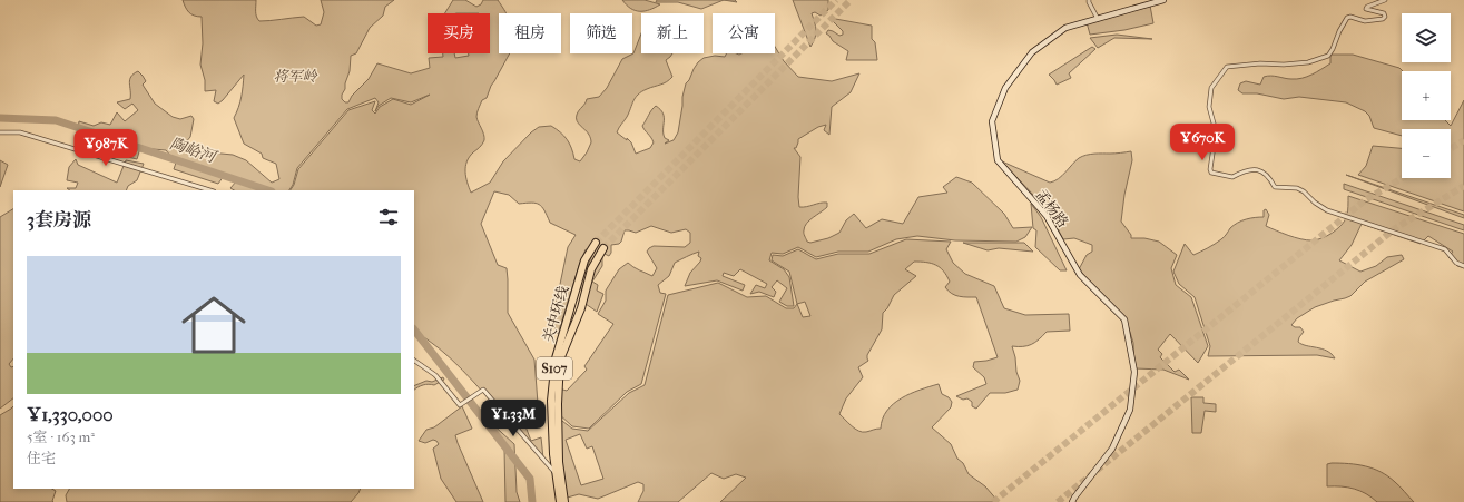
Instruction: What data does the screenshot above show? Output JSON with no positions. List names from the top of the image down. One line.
{"streets":{"highway":["关中环线","S107"],"main road":["孟杨路"]},"water":["陶峪河"],"parks":["将军岭"],"page":{"map_buttons":["+","−"],"chip":["买房","租房","筛选","新上","公寓"],"price":["¥670K","¥987K","¥1.33M"],"heading":"3套房源","list":[{"name":"¥1,330,000","note":"5室 · 163 m² · 住宅"}]}}
